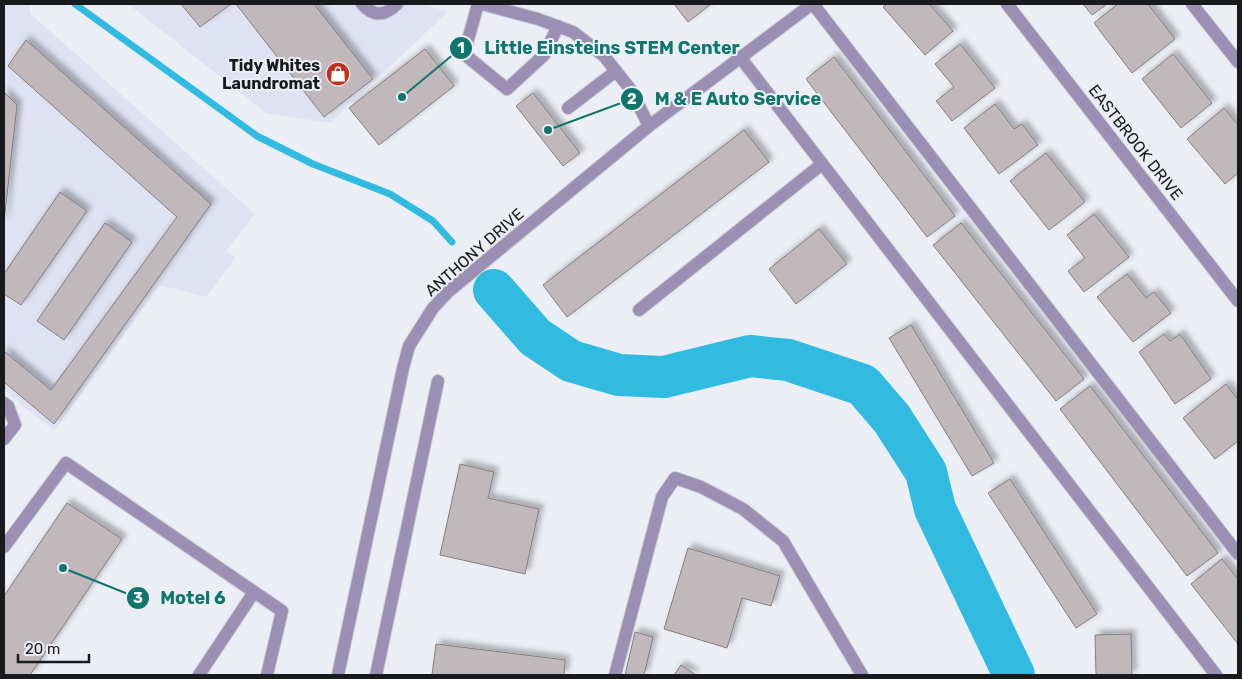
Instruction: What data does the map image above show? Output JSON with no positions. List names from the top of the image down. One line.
{"streets":{"street":["EASTBROOK DRIVE","ANTHONY DRIVE"]},"places":{"shop":["Tidy Whites Laundromat"],"other":["Little Einsteins STEM Center","M & E Auto Service","Motel 6"]},"scale_bar":"20 m"}
